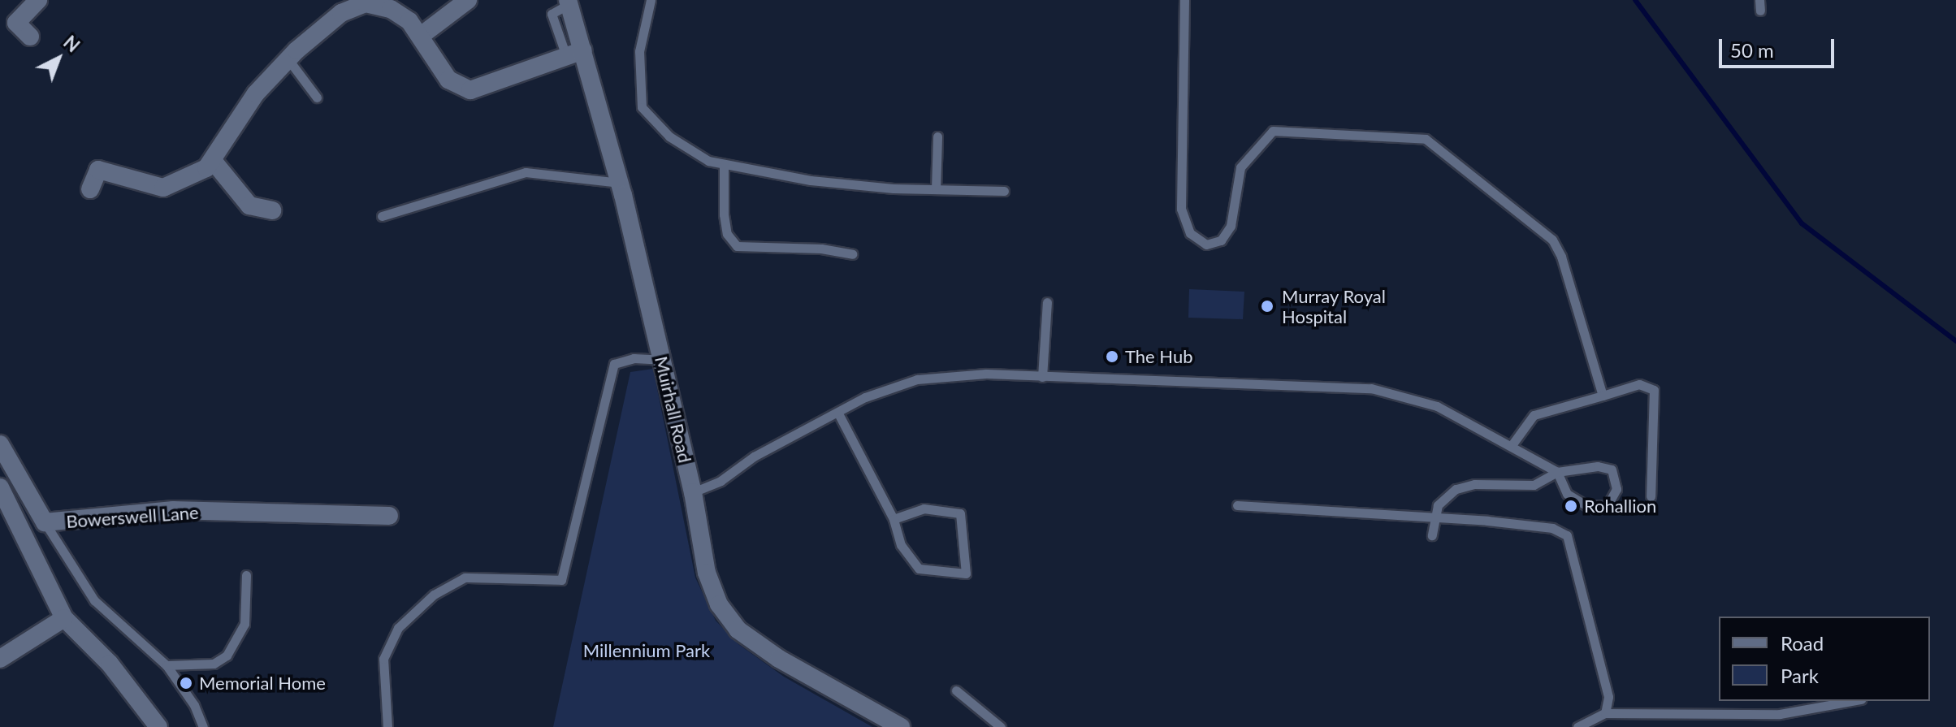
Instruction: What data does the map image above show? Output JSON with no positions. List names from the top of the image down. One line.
{"streets":{"street":["Muirhall Road","Bowerswell Lane"]},"parks":["Millennium Park"],"places":["Murray Royal Hospital","The Hub","Rohallion","Memorial Home"],"legend":["Road","Park"],"scale_bar":"50 m","north":"top right"}
